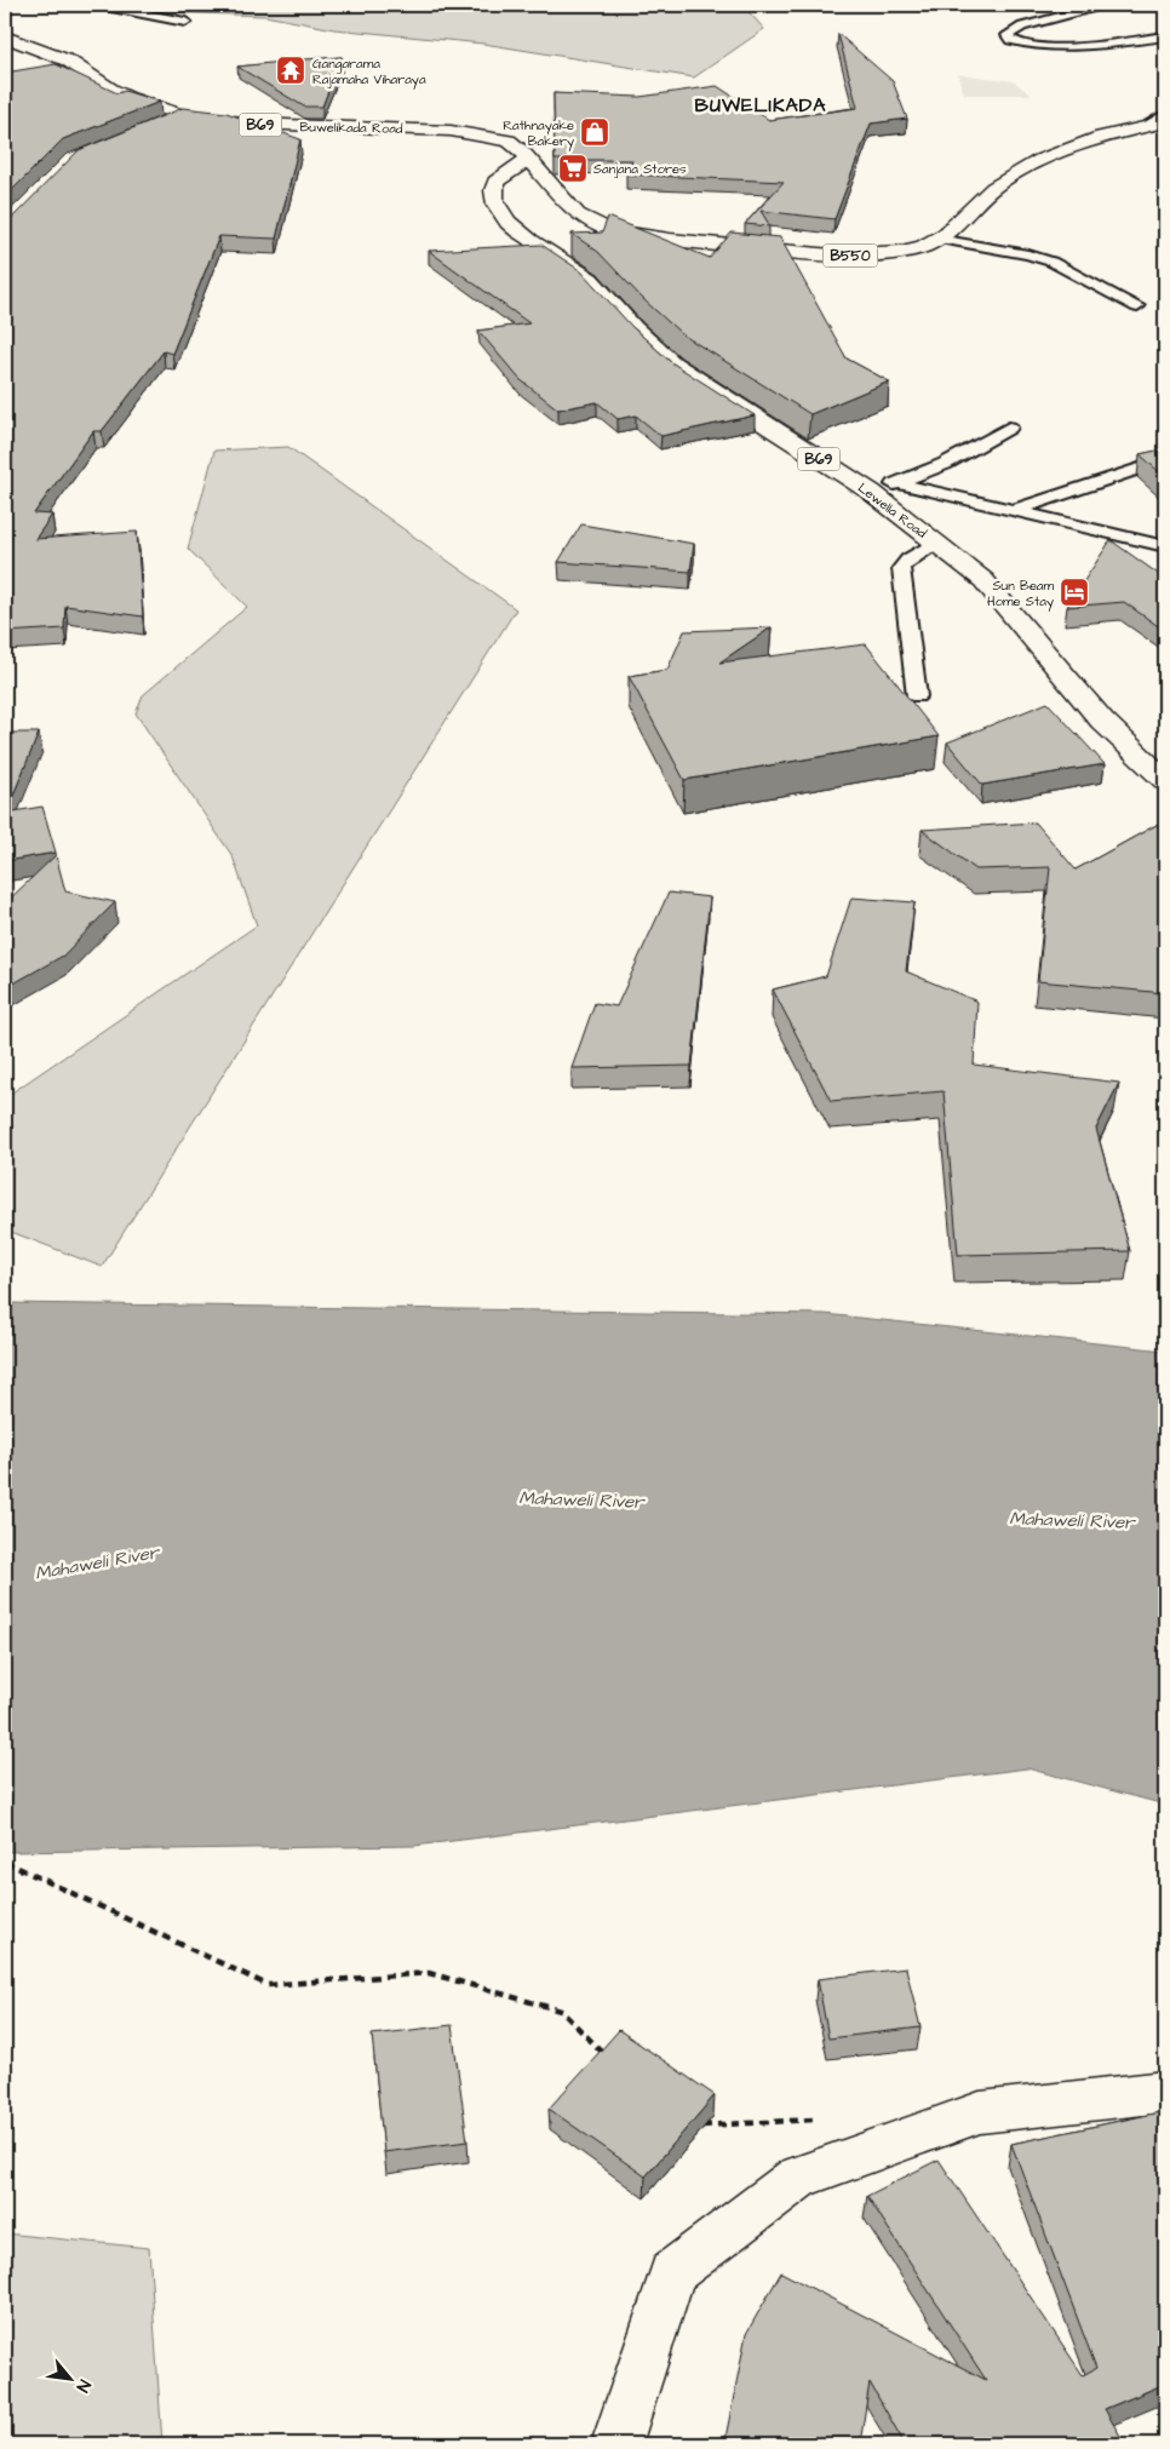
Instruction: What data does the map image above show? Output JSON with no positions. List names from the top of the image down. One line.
{"streets":{"main road":["B69","Buwelikada Road","B550","Lewella Road"]},"crossings":[["Buwelikada Road","B550"],["Buwelikada Road","Lewella Road"],["B550","Lewella Road"]],"districts":["BUWELIKADA"],"water":["Mahaweli River"],"places":{"temple":["Gangarama Rajamaha Viharaya"],"shop":["Rathnayake Bakery"],"supermarket":["Sanjana Stores"],"hotel":["Sun Beam Home Stay"]},"north":"bottom right"}
